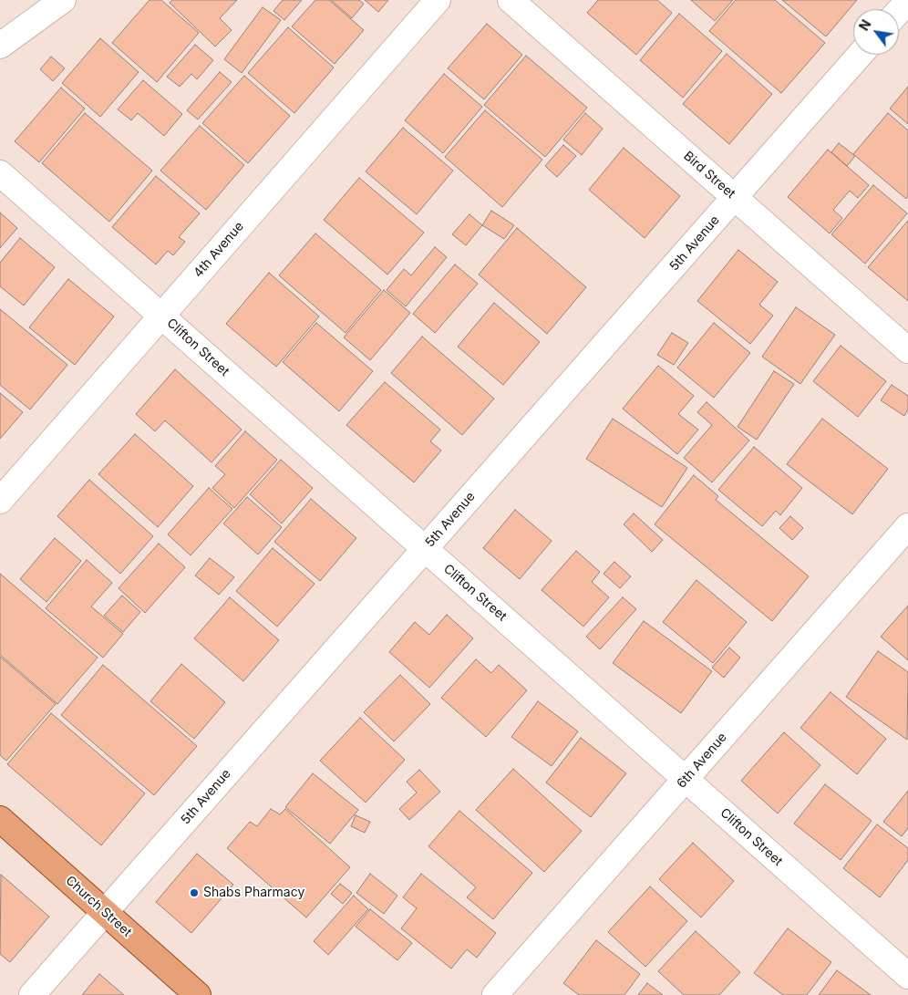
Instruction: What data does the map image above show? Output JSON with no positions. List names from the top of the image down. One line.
{"streets":{"main road":["Church Street"],"street":["Bird Street","5th Avenue","4th Avenue","Clifton Street","6th Avenue"]},"crossings":[["Bird Street","5th Avenue"],["5th Avenue","Clifton Street"],["5th Avenue","Church Street"],["4th Avenue","Clifton Street"],["Clifton Street","6th Avenue"]],"places":["Shabs Pharmacy"],"north":"top left"}
